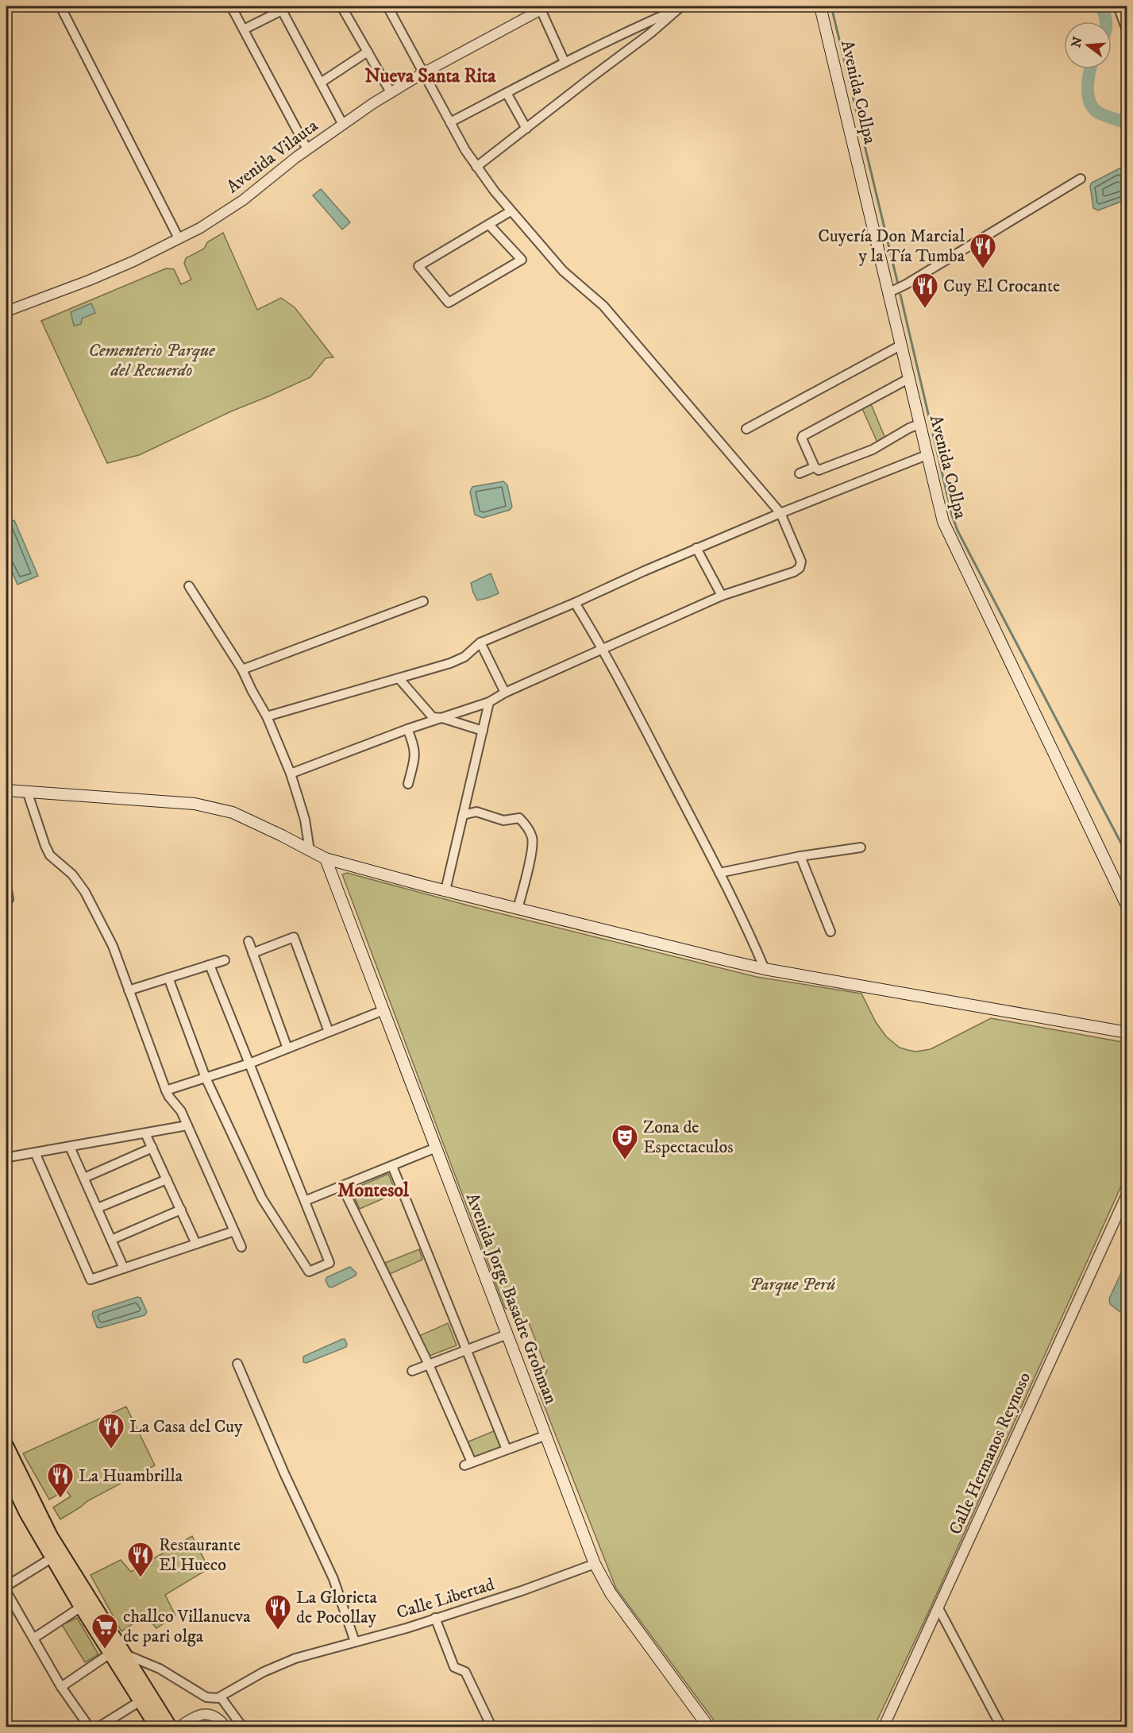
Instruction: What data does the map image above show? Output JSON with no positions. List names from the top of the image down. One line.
{"streets":{"main road":["Avenida Collpa","Avenida Jorge Basadre Grohman"],"street":["Avenida Vilauta","Calle Hermanos Reynoso","Calle Libertad"]},"crossings":[["Avenida Jorge Basadre Grohman","Calle Libertad"]],"districts":["Nueva Santa Rita","Montesol"],"parks":["Cementerio Parque del Recuerdo","Parque Perú"],"places":{"restaurant":["Cuyería Don Marcial y la Tía Tumba","Cuy El Crocante","La Casa del Cuy","La Huambrilla","Restaurante El Hueco","La Glorieta de Pocollay"],"theatre":["Zona de Espectaculos"],"supermarket":["challco Villanueva de pari olga"]},"north":"left"}
